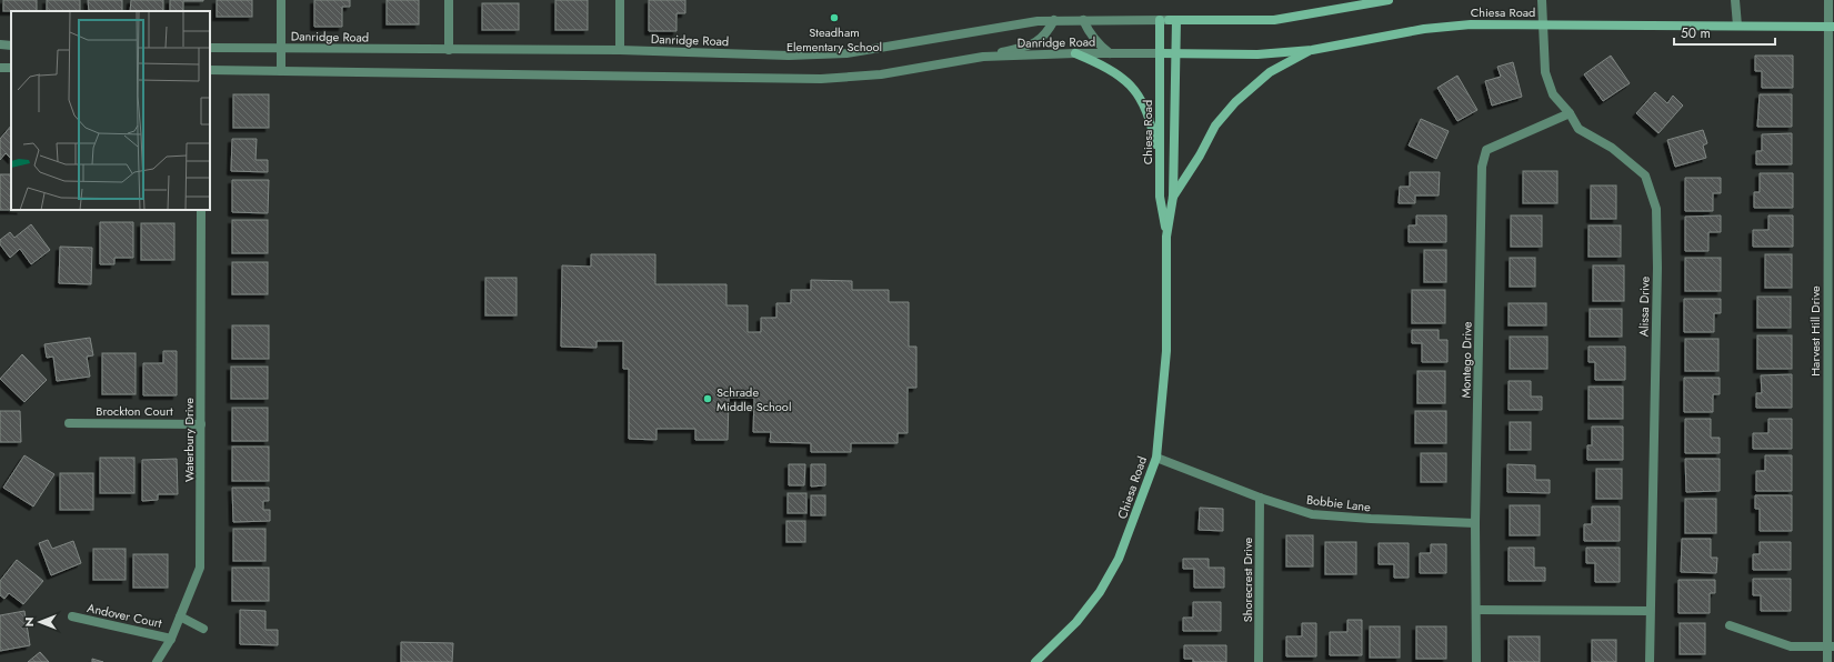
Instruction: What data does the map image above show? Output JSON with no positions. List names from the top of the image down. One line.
{"streets":{"main road":["Chiesa Road"],"street":["Danridge Road","Alissa Drive","Harvest Hill Drive","Montego Drive","Brockton Court","Waterbury Drive","Bobbie Lane","Shorecrest Drive","Andover Court"]},"crossings":[["Chiesa Road","Danridge Road"],["Chiesa Road","Alissa Drive"],["Chiesa Road","Harvest Hill Drive"],["Chiesa Road","Bobbie Lane"],["Alissa Drive","Montego Drive"],["Montego Drive","Bobbie Lane"],["Brockton Court","Waterbury Drive"],["Waterbury Drive","Andover Court"],["Bobbie Lane","Shorecrest Drive"]],"places":["Steadham Elementary School","Schrade Middle School"],"scale_bar":"50 m","north":"left"}
